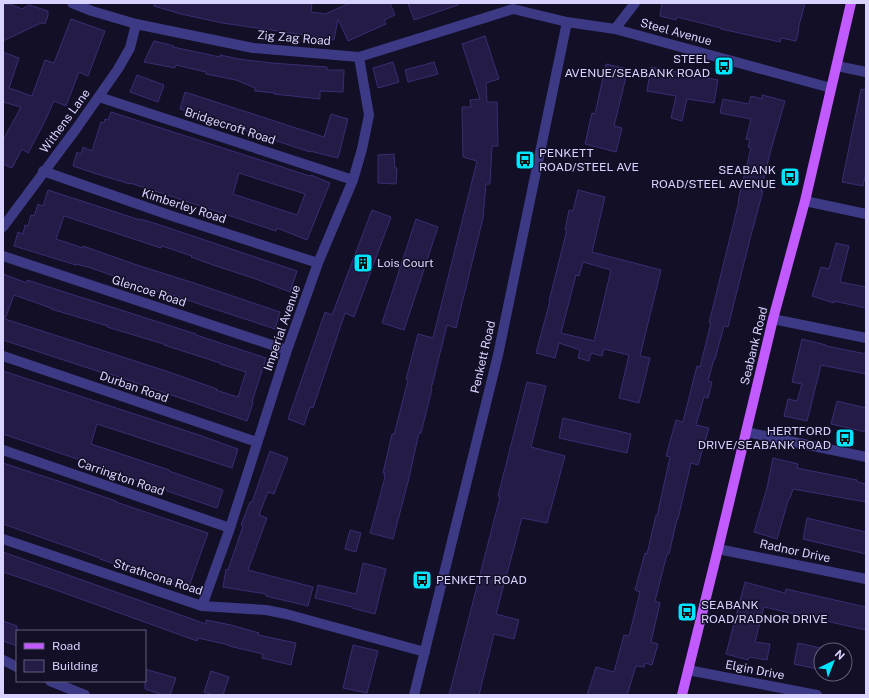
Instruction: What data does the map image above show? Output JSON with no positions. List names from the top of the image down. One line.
{"streets":{"main road":["Seabank Road"],"street":["Steel Avenue","Zig Zag Road","Withens Lane","Bridgecroft Road","Kimberley Road","Glencoe Road","Imperial Avenue","Penkett Road","Durban Road","Carrington Road","Radnor Drive","Strathcona Road","Elgin Drive"]},"crossings":[["Steel Avenue","Zig Zag Road"],["Steel Avenue","Seabank Road"],["Steel Avenue","Penkett Road"],["Zig Zag Road","Withens Lane"],["Zig Zag Road","Imperial Avenue"],["Withens Lane","Bridgecroft Road"],["Withens Lane","Kimberley Road"],["Bridgecroft Road","Imperial Avenue"],["Kimberley Road","Imperial Avenue"],["Glencoe Road","Imperial Avenue"],["Imperial Avenue","Durban Road"],["Imperial Avenue","Carrington Road"],["Imperial Avenue","Strathcona Road"],["Seabank Road","Radnor Drive"],["Seabank Road","Elgin Drive"],["Penkett Road","Strathcona Road"]],"places":{"bus stop":["STEEL AVENUE/SEABANK ROAD","PENKETT ROAD/STEEL AVE","SEABANK ROAD/STEEL AVENUE","HERTFORD DRIVE/SEABANK ROAD","PENKETT ROAD","SEABANK ROAD/RADNOR DRIVE"],"building":["Lois Court"]},"legend":["Road","Building"],"north":"top right"}
